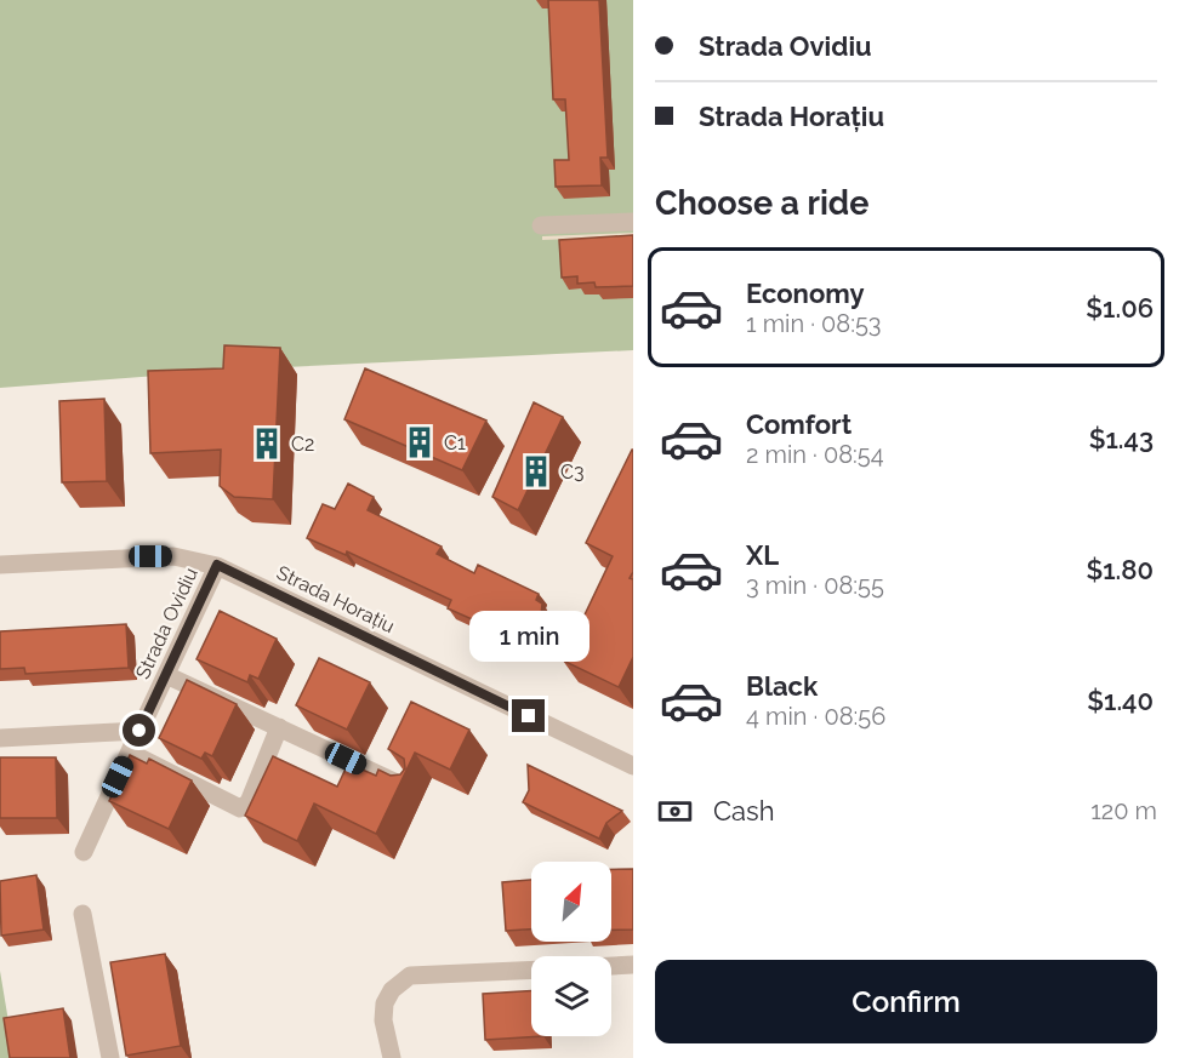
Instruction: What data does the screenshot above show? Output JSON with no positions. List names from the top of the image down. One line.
{"streets":{"street":["Strada Horațiu","Strada Ovidiu"]},"crossings":[["Strada Horațiu","Strada Ovidiu"]],"places":{"building":["C1","C2","C3"]},"north":"top right","page":{"banner":["Strada Ovidiu","Strada Horațiu"],"heading":"Choose a ride","list":[{"name":"Economy","note":"1 min · 08:53","value":"$1.06"},{"name":"Comfort","note":"2 min · 08:54","value":"$1.43"},{"name":"XL","note":"3 min · 08:55","value":"$1.80"},{"name":"Black","note":"4 min · 08:56","value":"$1.40"}],"bubble":"1 min","pay":["Cash","120 m"],"buttons":"Confirm"}}
